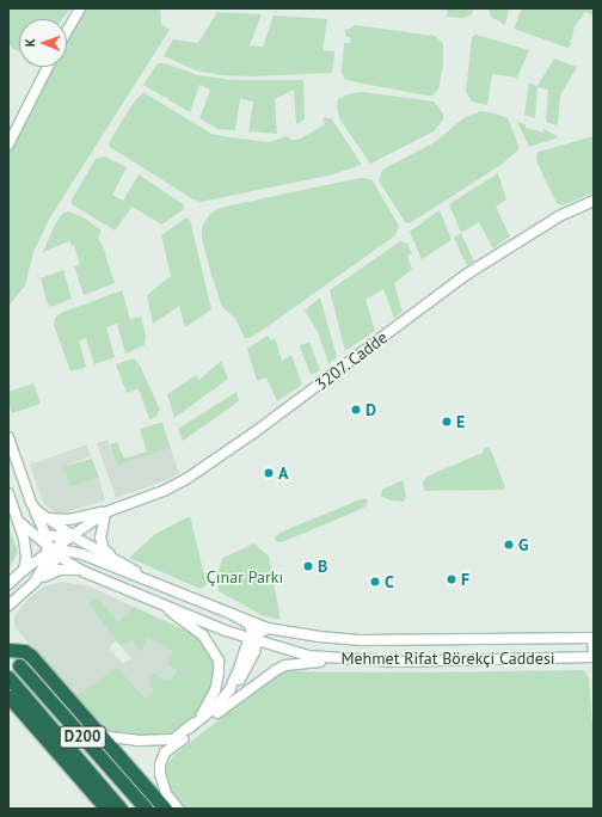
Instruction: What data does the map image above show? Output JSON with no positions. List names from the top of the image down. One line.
{"streets":{"highway":["D200"],"main road":["3207. Cadde","Mehmet Rifat Börekçi Caddesi"]},"crossings":[["3207. Cadde","Mehmet Rifat Börekçi Caddesi"]],"parks":["Çınar Parkı"],"places":["D","E","A","G","B","F","C"],"north":"left"}
